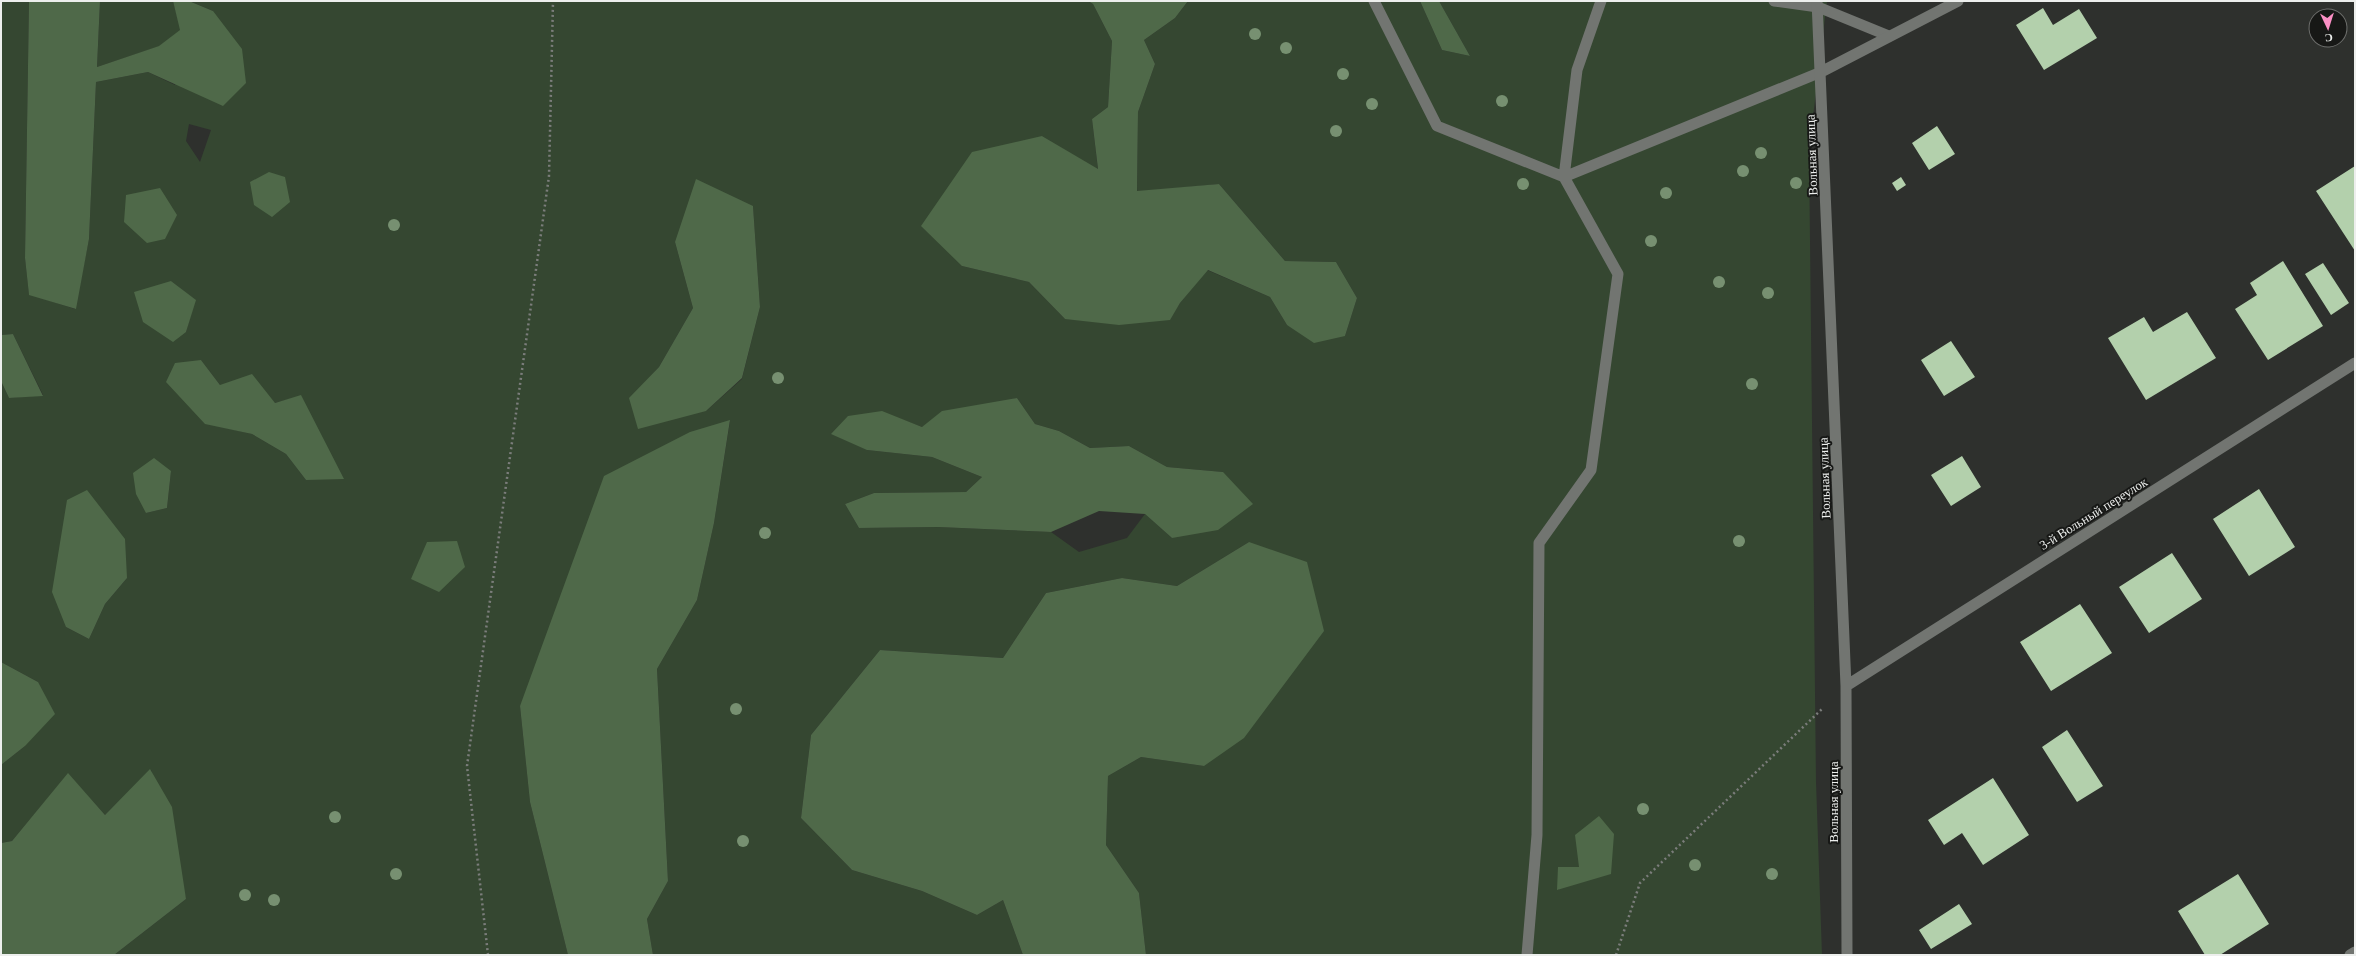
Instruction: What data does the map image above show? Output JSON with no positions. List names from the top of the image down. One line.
{"streets":{"street":["Вольная улица","3-й Вольный переулок"]},"crossings":[["Вольная улица","3-й Вольный переулок"]],"north":"bottom"}
